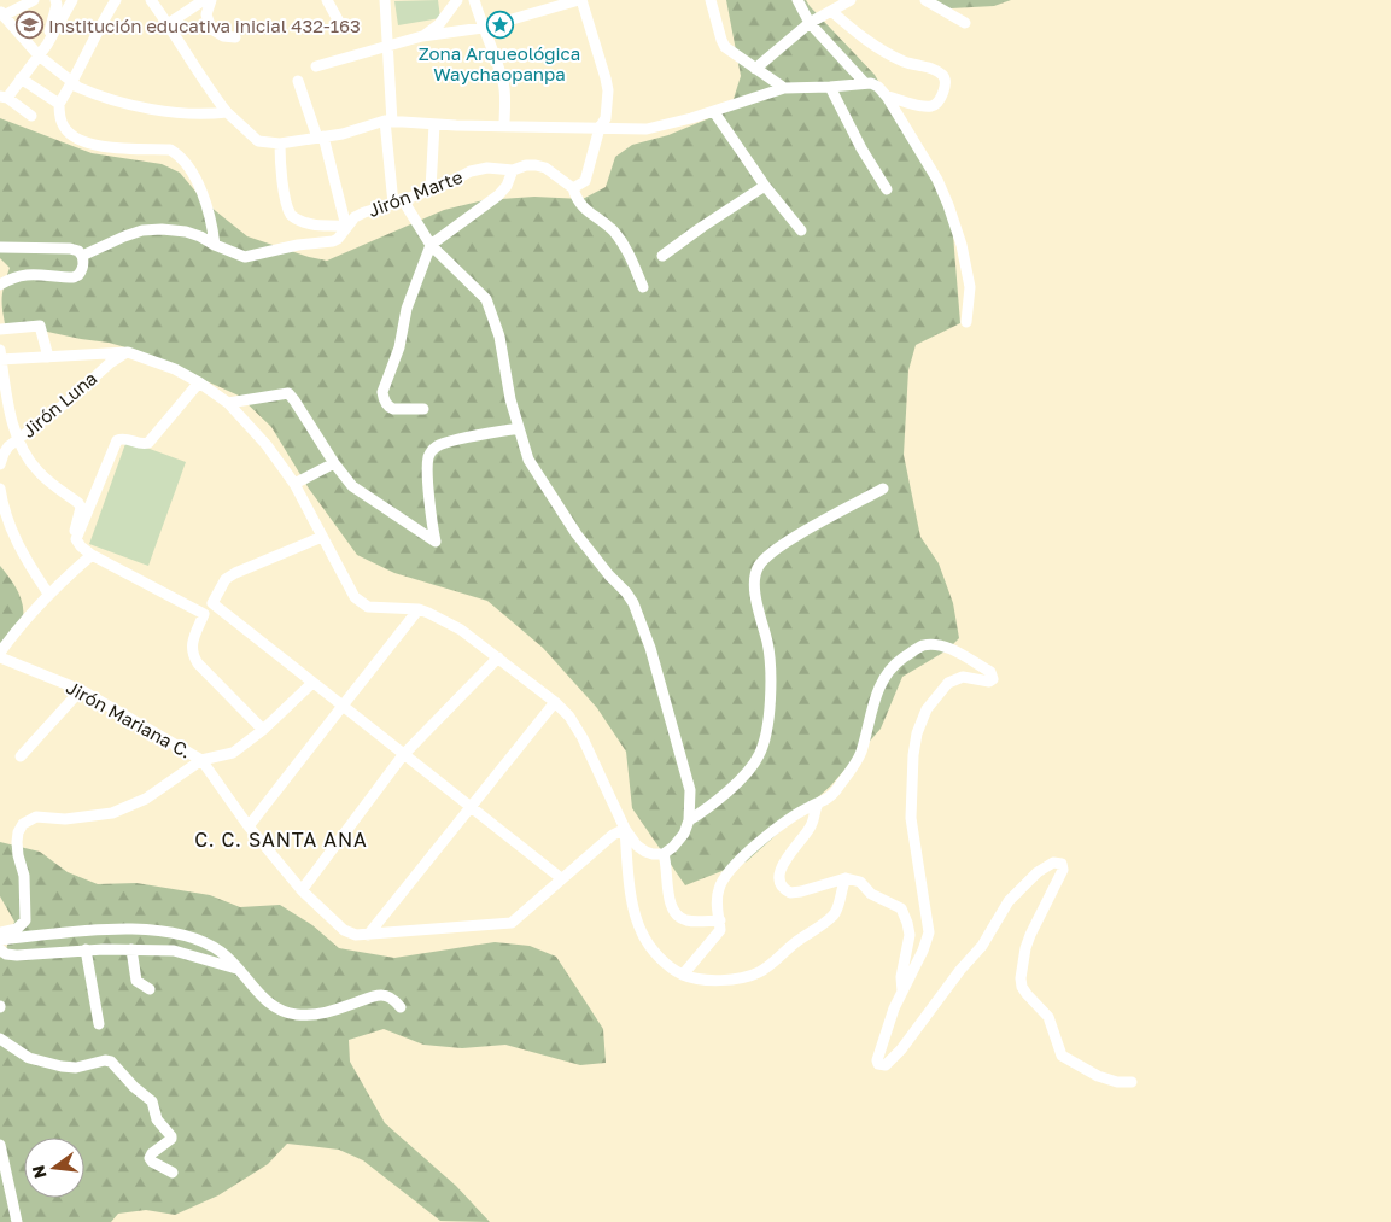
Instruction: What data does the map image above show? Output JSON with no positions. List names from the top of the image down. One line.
{"streets":{"street":["Jirón Marte","Jirón Luna","Jirón Mariana C."]},"districts":["C. C. SANTA ANA"],"places":{"school or university":["Institución educativa inicial 432-163"],"place":["Zona Arqueológica Waychaopanpa"]},"north":"left"}
